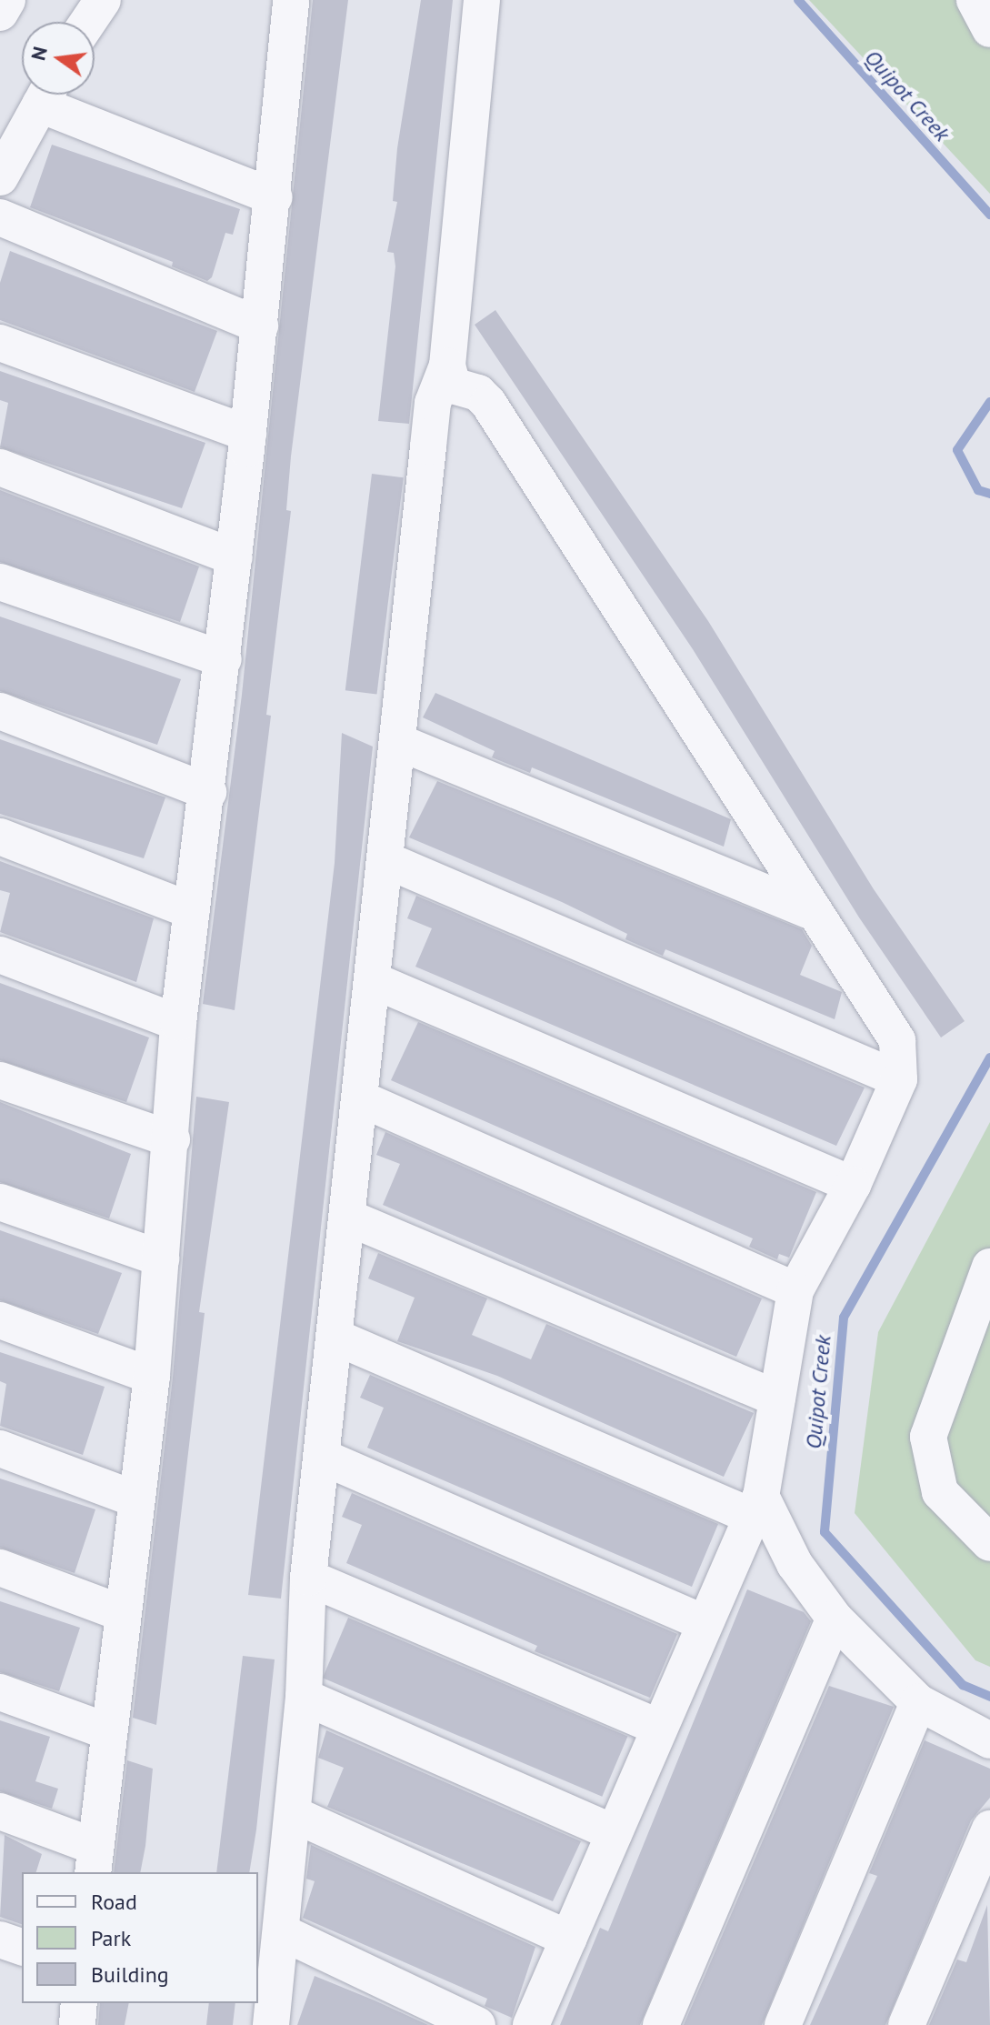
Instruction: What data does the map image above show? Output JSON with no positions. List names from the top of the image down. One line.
{"water":["Quipot Creek"],"legend":["Road","Park","Building"],"north":"left"}
